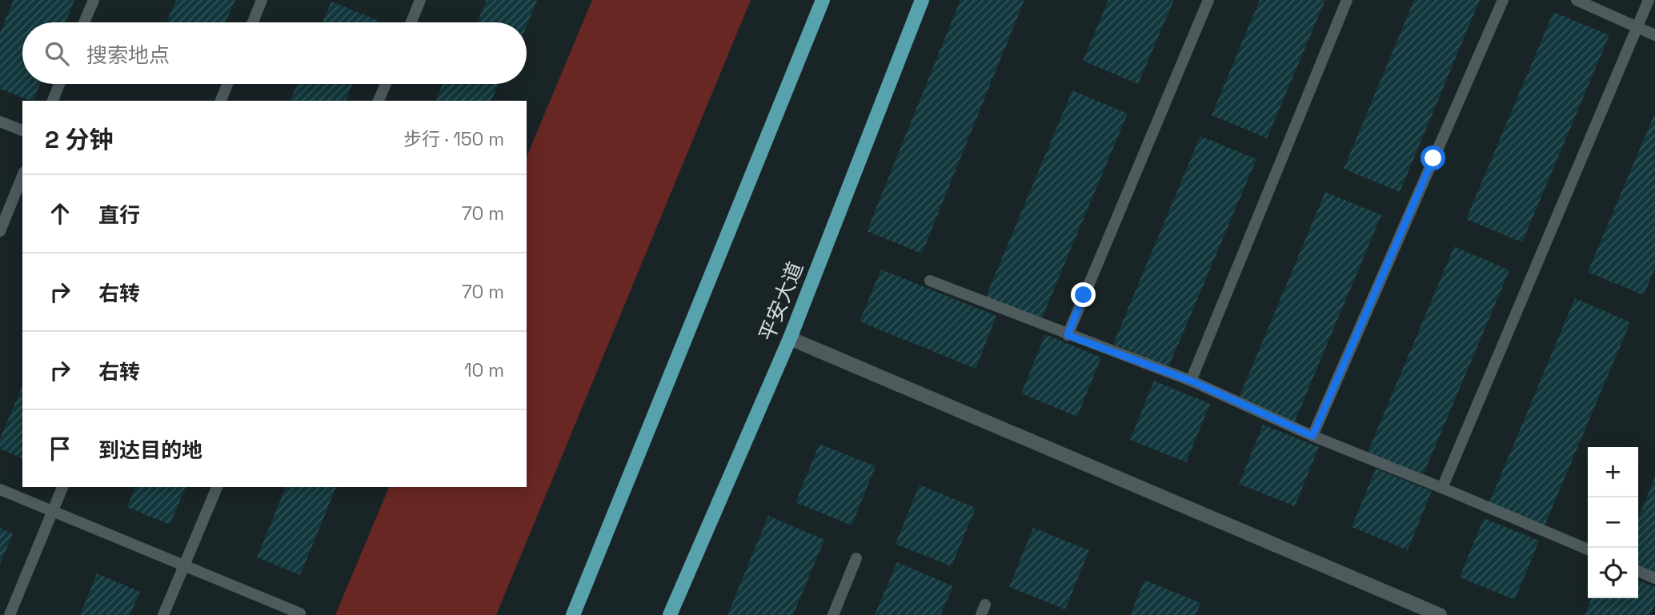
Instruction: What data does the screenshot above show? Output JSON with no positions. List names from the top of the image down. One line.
{"streets":{"main road":["平安大道"]},"page":{"search":"搜索地点","heading":["2 分钟","步行 · 150 m"],"list":[["直行","70 m"],["右转","70 m"],["右转","10 m"],"到达目的地"],"map_buttons":["+","−"]}}
